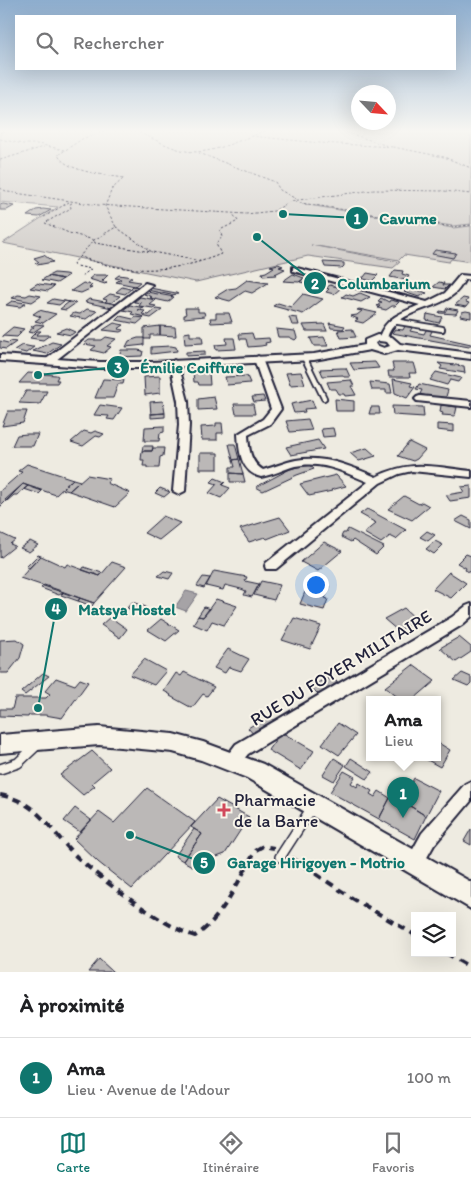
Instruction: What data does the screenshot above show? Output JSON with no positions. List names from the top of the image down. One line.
{"streets":{"street":["RUE DU FOYER MILITAIRE"]},"places":{"other":["Cavurne","Columbarium","Émilie Coiffure","Matsya Hostel","Garage Hirigoyen - Motrio"],"health":["Pharmacie de la Barre"]},"north":"bottom right","page":{"search":"Rechercher","popup":["Ama","Lieu"],"pins":"1","heading":"À proximité","list":[{"mark":"1","name":"Ama","note":"Lieu · Avenue de l'Adour","value":"100 m"}],"nav":["Carte","Itinéraire","Favoris"]}}
